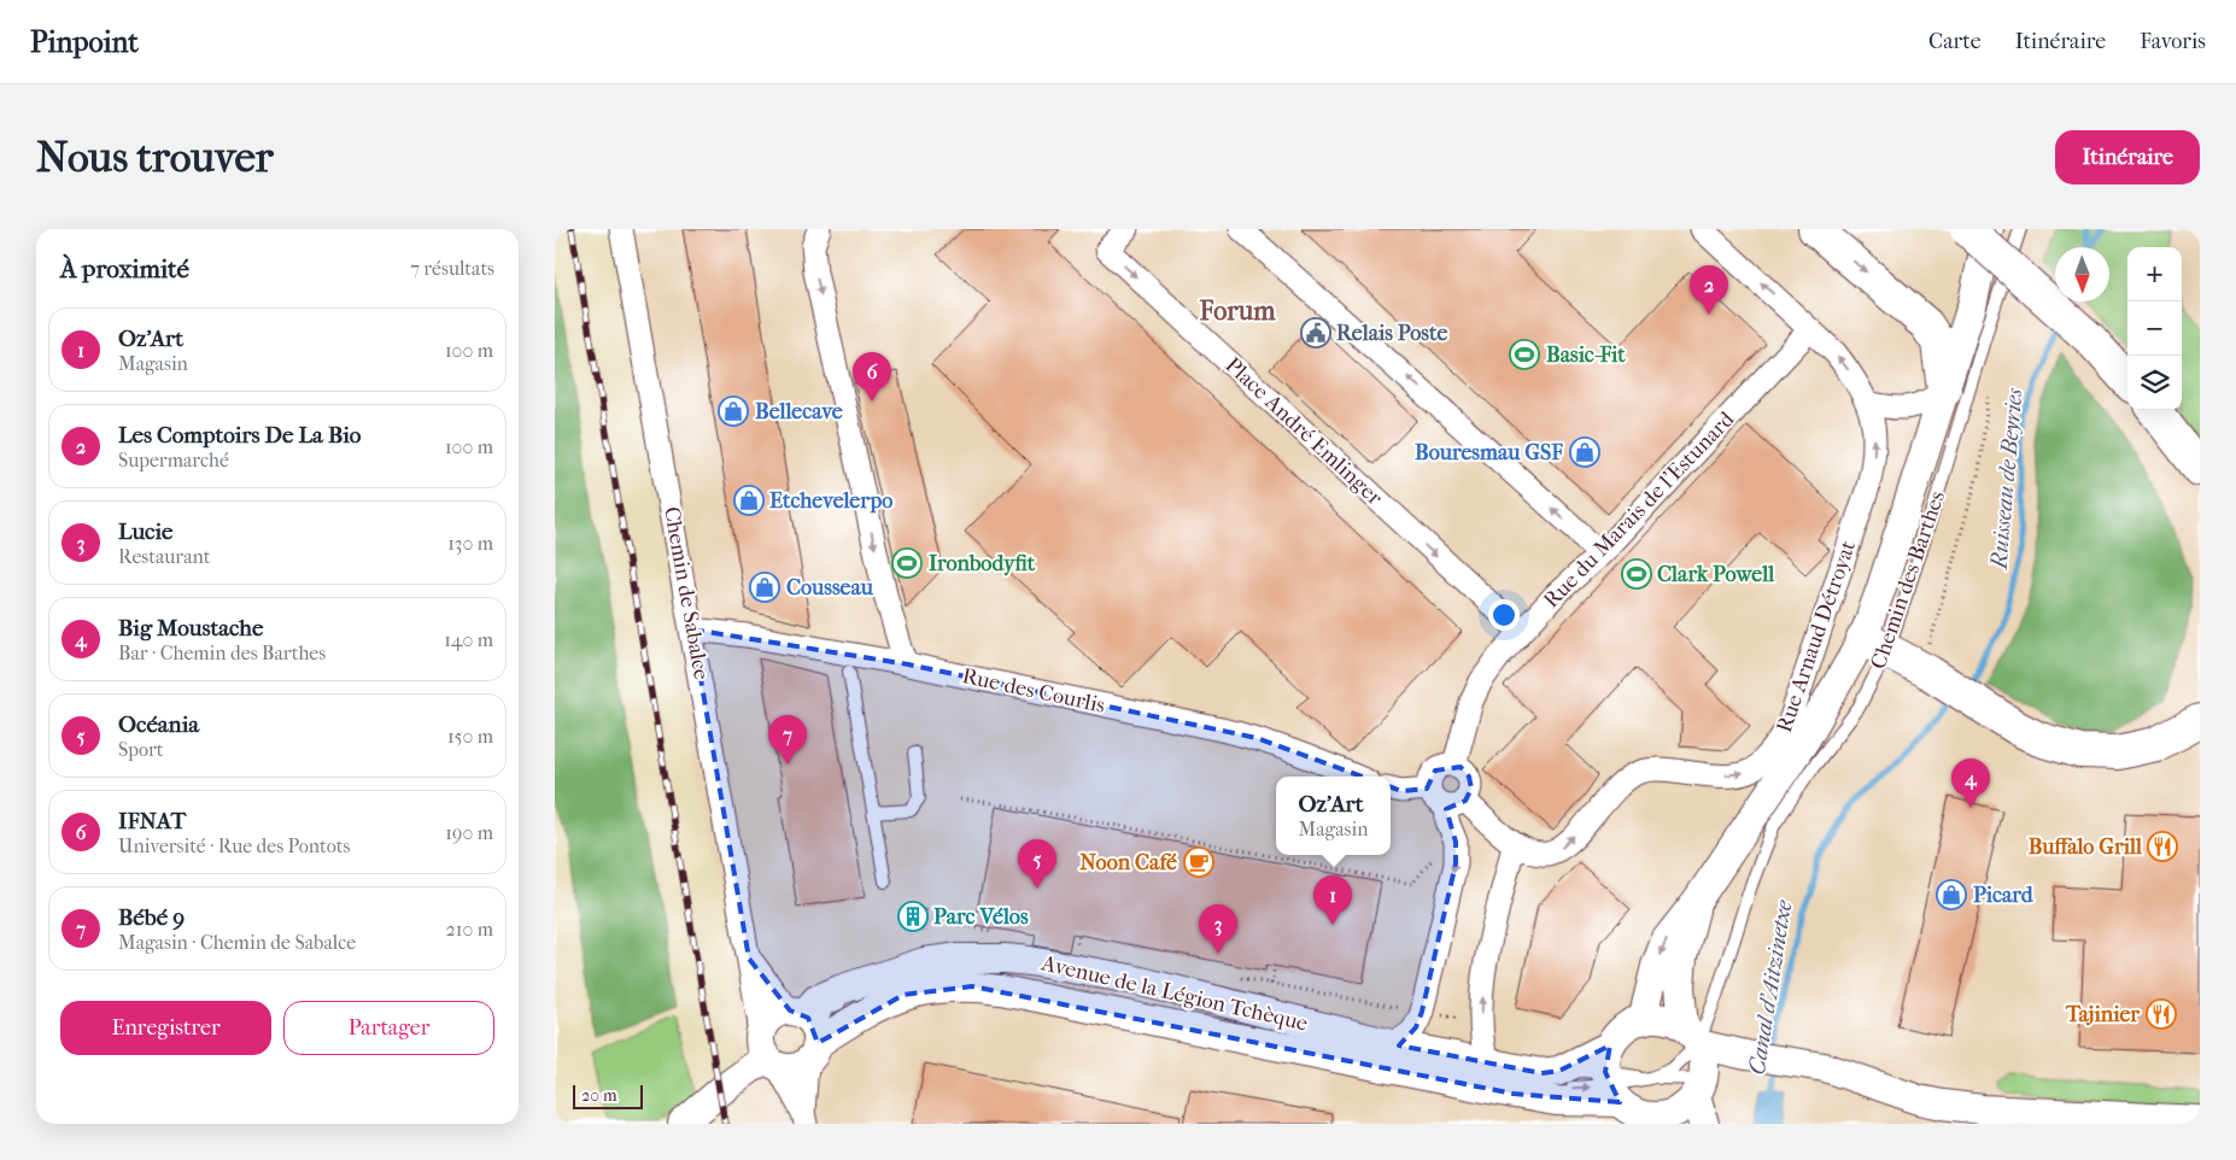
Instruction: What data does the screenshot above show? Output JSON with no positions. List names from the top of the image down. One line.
{"streets":{"street":["Place André Emlinger","Rue du Marais de l'Estunard","Chemin des Barthes","Chemin de Sabalce","Rue Arnaud Détroyat","Rue des Courlis","Avenue de la Légion Tchèque"]},"crossings":[["Place André Emlinger","Rue du Marais de l'Estunard"],["Rue du Marais de l'Estunard","Rue Arnaud Détroyat"],["Chemin de Sabalce","Rue des Courlis"],["Chemin de Sabalce","Avenue de la Légion Tchèque"]],"districts":["Forum"],"water":["Ruisseau de Beyries","Canal d'Aitzinetxe"],"places":{"public building":["Relais Poste"],"sports":["Basic-Fit","Ironbodyfit","Clark Powell"],"shop":["Bellecave","Bouresmau GSF","Etchevelerpo","Cousseau","Picard"],"restaurant":["Buffalo Grill","Tajinier"],"cafe":["Noon Café"],"building":["Parc Vélos"]},"scale_bar":"20 m","north":"bottom","page":{"header":"Pinpoint","nav":["Carte","Itinéraire","Favoris"],"buttons":["Itinéraire",["Enregistrer","Partager"]],"title":"Nous trouver","heading":["À proximité","7 résultats"],"map_buttons":["+","−"],"pins":["2","6","7","4","5","1","3"],"list":[{"mark":"1","name":"Oz'Art","note":"Magasin","value":"100 m"},{"mark":"2","name":"Les Comptoirs De La Bio","note":"Supermarché","value":"100 m"},{"mark":"3","name":"Lucie","note":"Restaurant","value":"130 m"},{"mark":"4","name":"Big Moustache","note":"Bar · Chemin des Barthes","value":"140 m"},{"mark":"5","name":"Océania","note":"Sport","value":"150 m"},{"mark":"6","name":"IFNAT","note":"Université · Rue des Pontots","value":"190 m"},{"mark":"7","name":"Bébé 9","note":"Magasin · Chemin de Sabalce","value":"210 m"}],"popup":["Oz'Art","Magasin"],"scale":"20 m"}}
